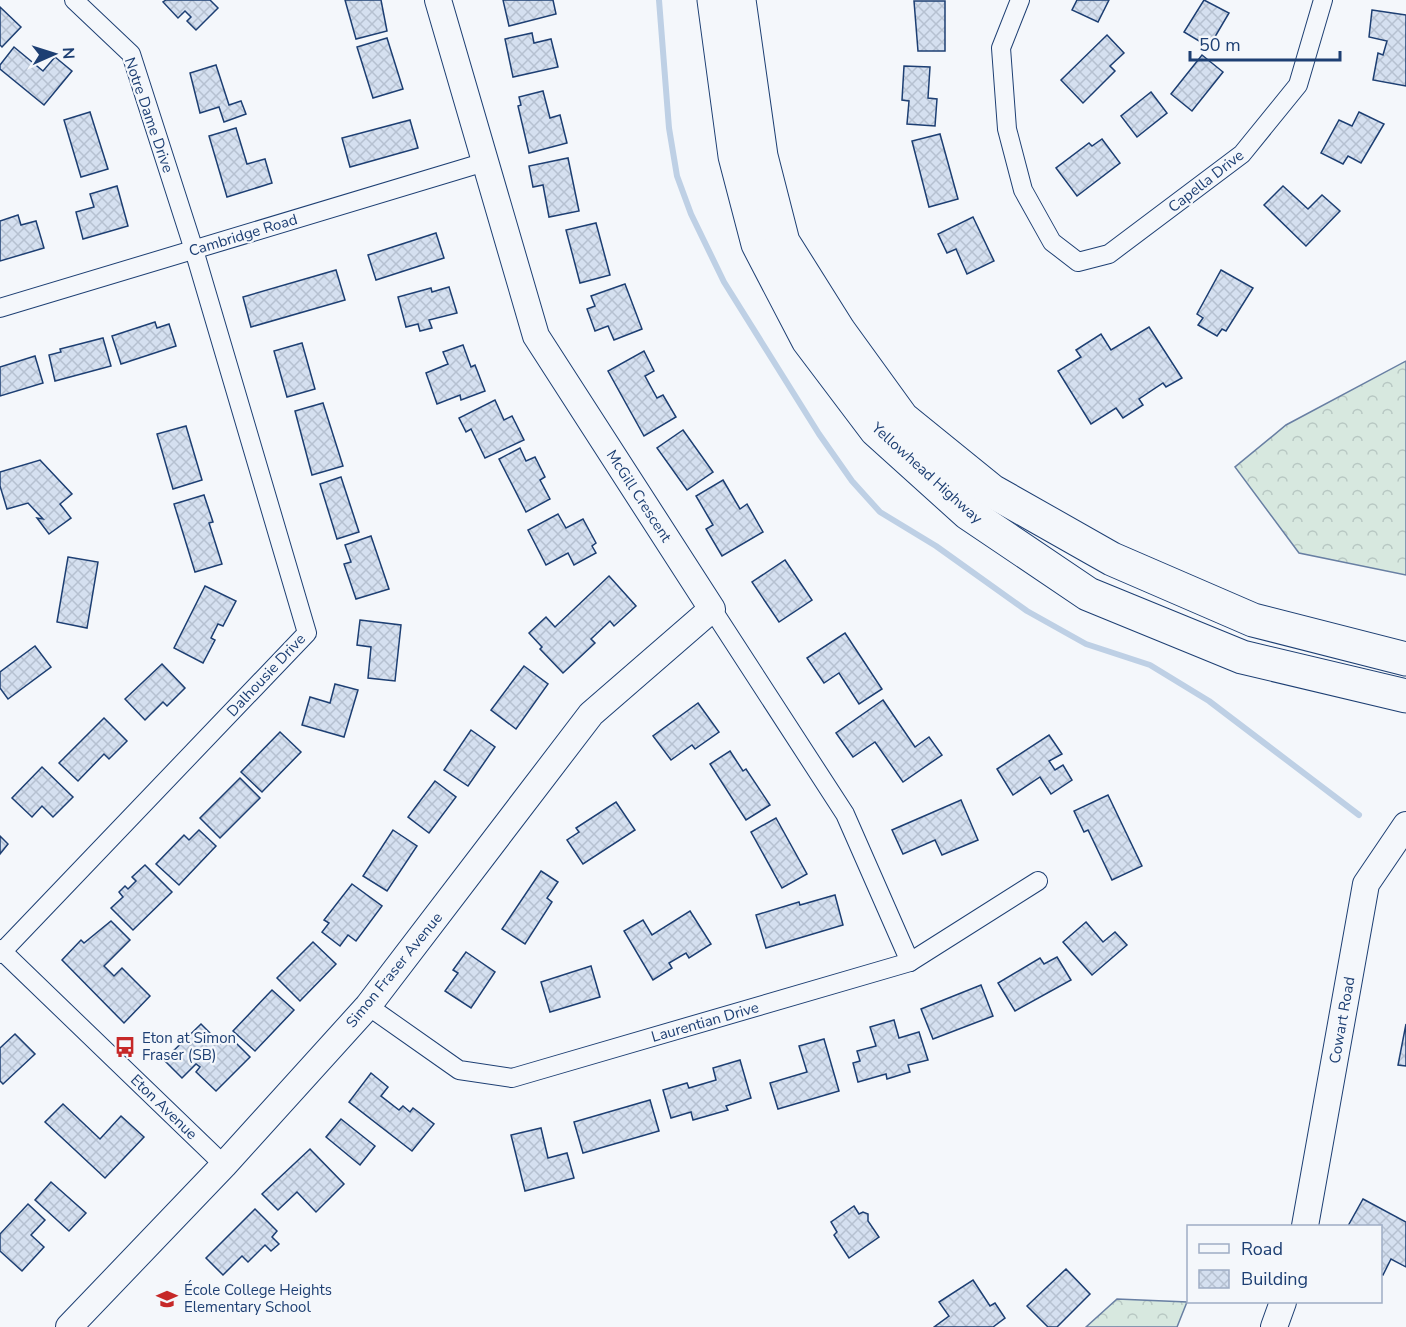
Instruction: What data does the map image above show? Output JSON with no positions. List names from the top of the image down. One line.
{"streets":{"highway":["Yellowhead Highway"],"street":["Notre Dame Drive","Capella Drive","Cambridge Road","McGill Crescent","Dalhousie Drive","Simon Fraser Avenue","Cowart Road","Laurentian Drive","Eton Avenue"]},"crossings":[["Notre Dame Drive","Cambridge Road"],["Notre Dame Drive","Dalhousie Drive"],["Cambridge Road","McGill Crescent"],["Cambridge Road","Dalhousie Drive"],["McGill Crescent","Simon Fraser Avenue"],["McGill Crescent","Laurentian Drive"],["Dalhousie Drive","Eton Avenue"],["Simon Fraser Avenue","Laurentian Drive"],["Simon Fraser Avenue","Eton Avenue"]],"places":{"bus stop":["Eton at Simon Fraser (SB)"],"school or university":["École College Heights Elementary School"]},"legend":["Road","Building"],"scale_bar":"50 m","north":"right"}
